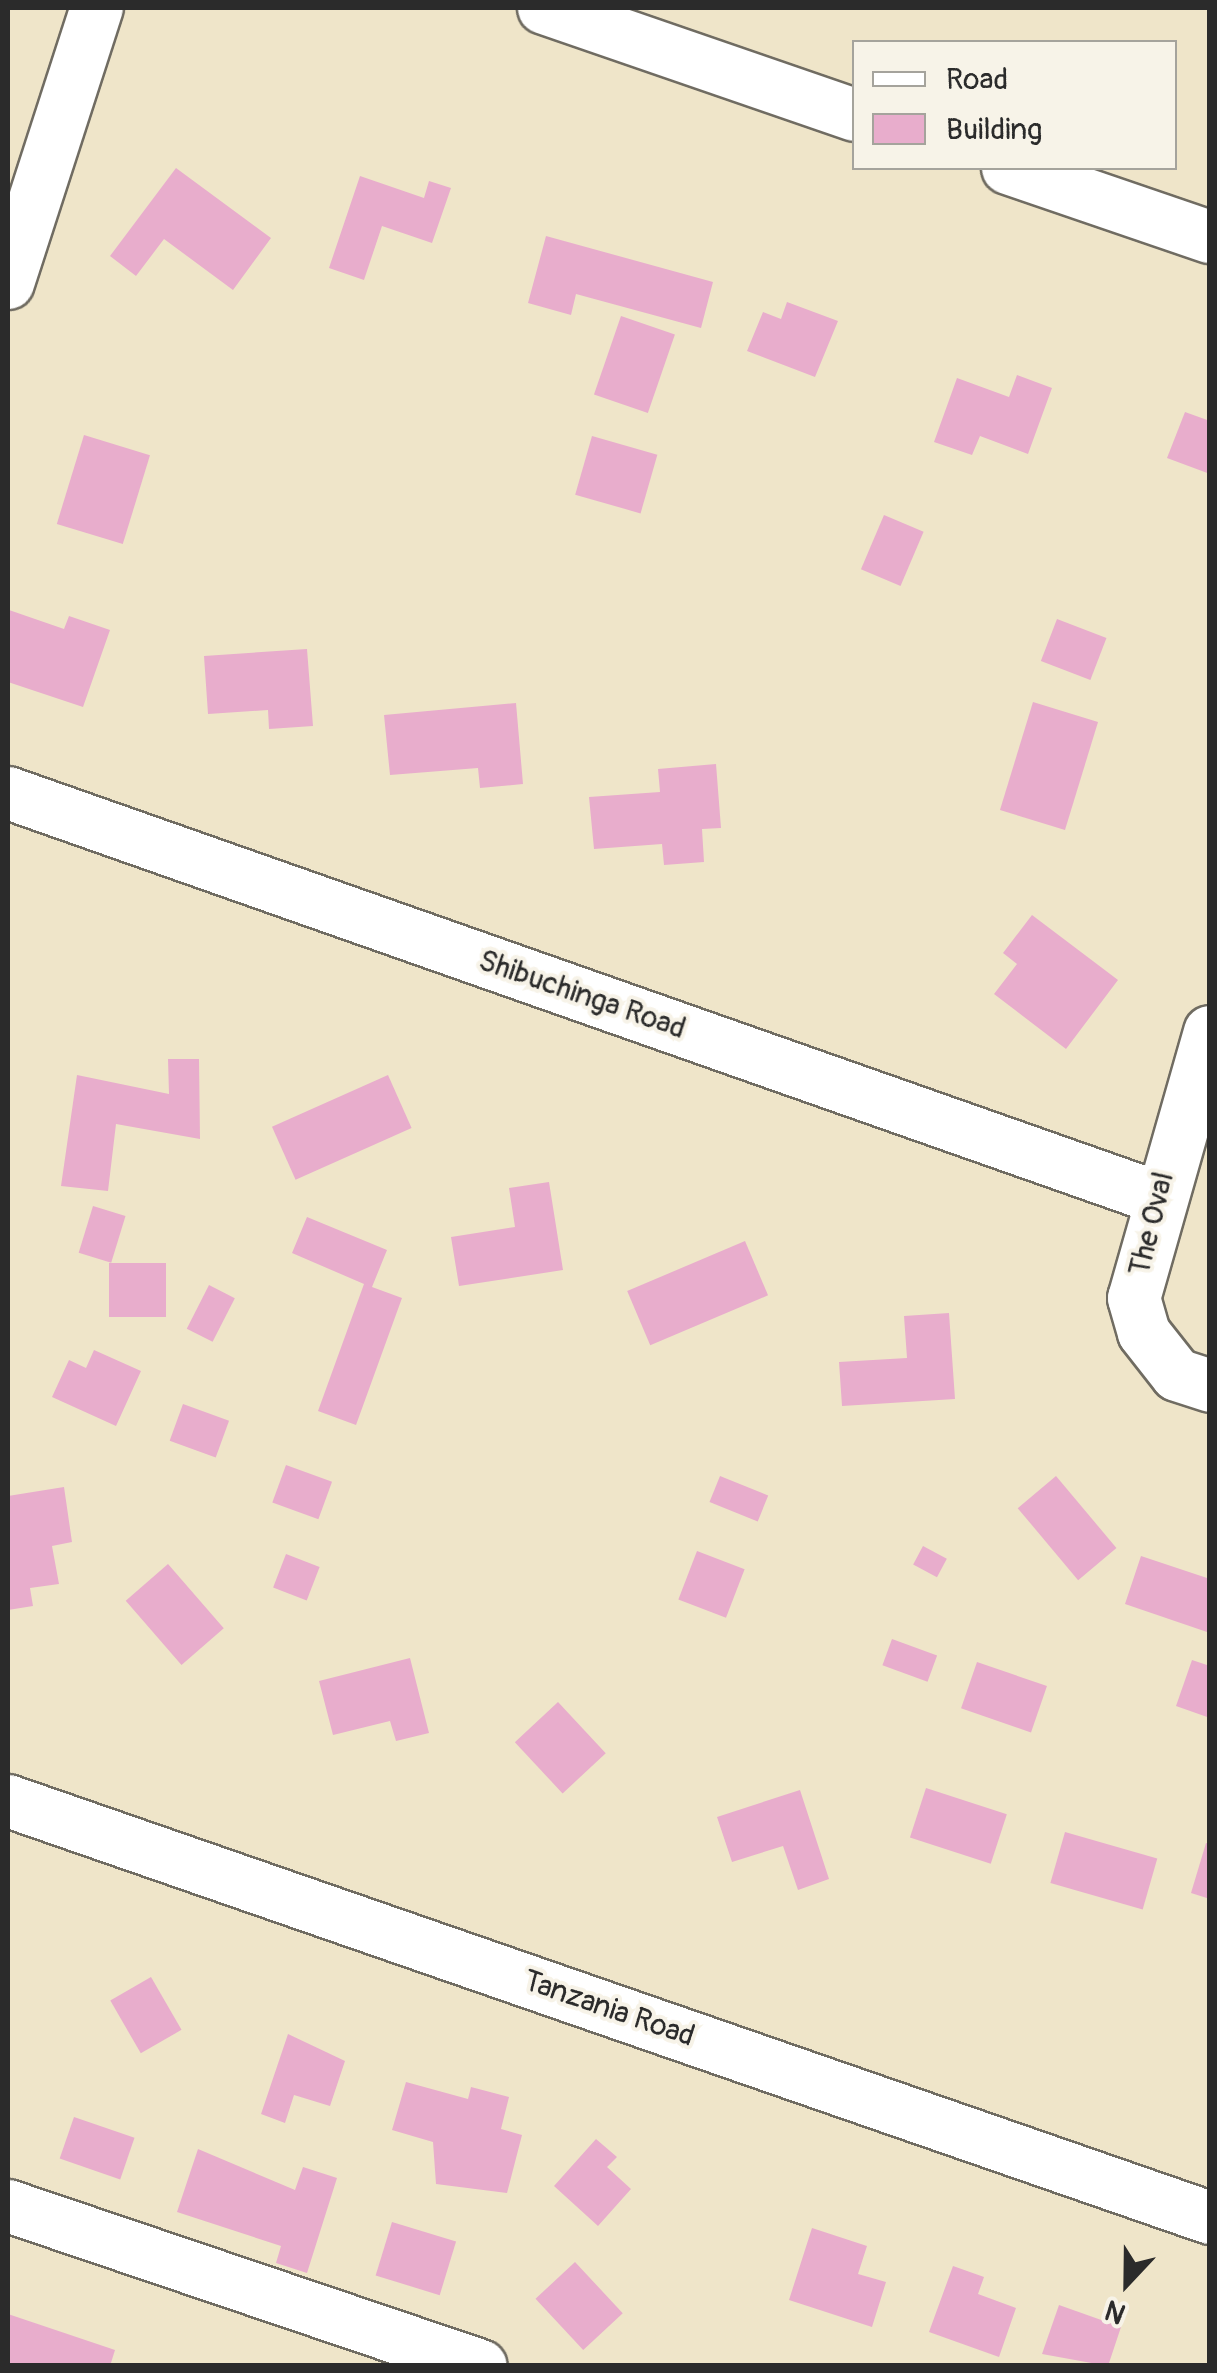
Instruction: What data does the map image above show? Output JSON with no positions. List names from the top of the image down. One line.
{"streets":{"street":["Shibuchinga Road","The Oval","Tanzania Road"]},"crossings":[["Shibuchinga Road","The Oval"]],"legend":["Road","Building"],"north":"bottom"}
